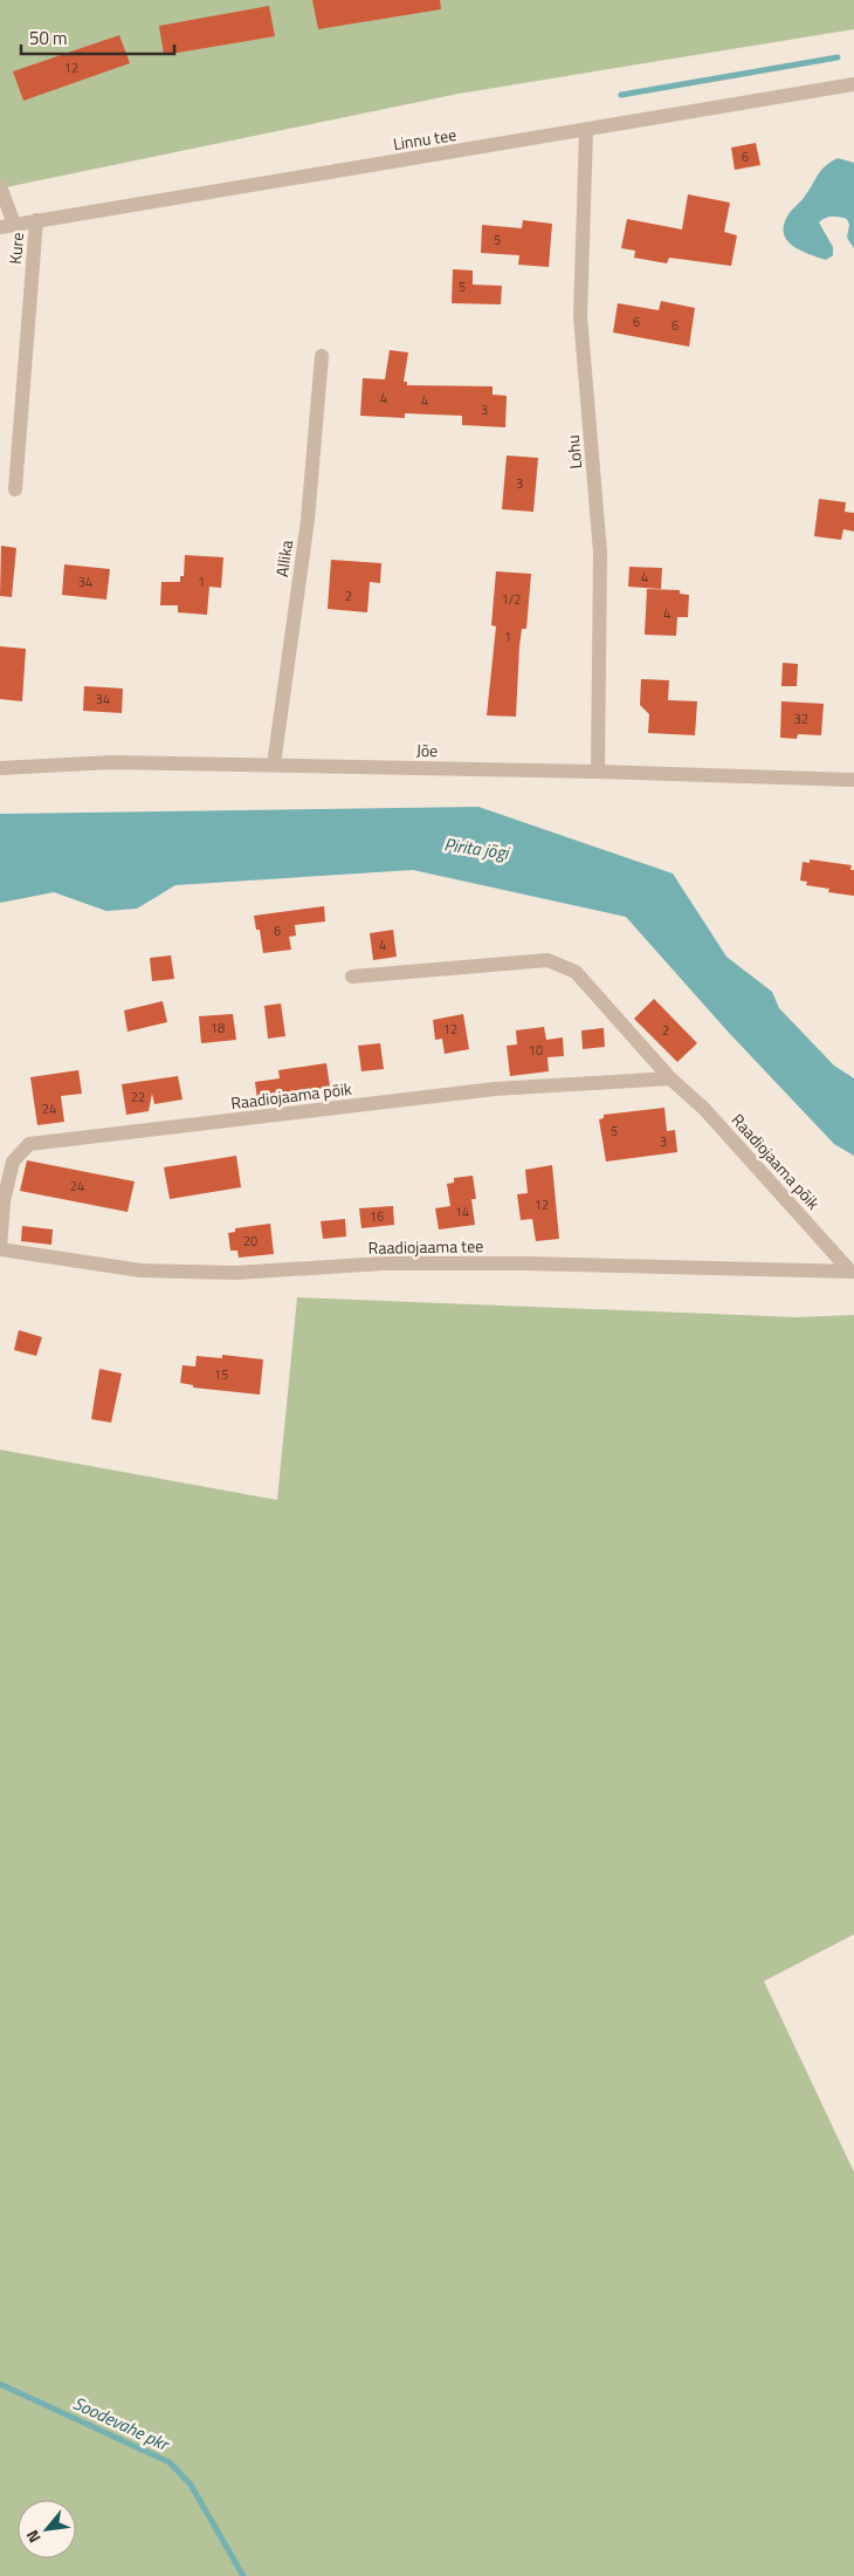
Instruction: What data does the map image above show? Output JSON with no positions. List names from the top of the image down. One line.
{"streets":{"street":["Linnu tee","Kure","Lohu","Allika","Jõe","Raadiojaama põik","Raadiojaama tee"]},"crossings":[["Linnu tee","Kure"],["Linnu tee","Lohu"],["Lohu","Jõe"],["Allika","Jõe"],["Raadiojaama põik","Raadiojaama tee"]],"water":["Pirita jõgi","Soodevahe pkr"],"house_numbers":["12","6","5","5","6","6","4","4","3","3","4","34","1","2","1/2","4","1","34","32","6","4","18","12","2","10","22","24","5","3","24","12","14","16","20","15"],"scale_bar":"50 m","north":"bottom left"}
